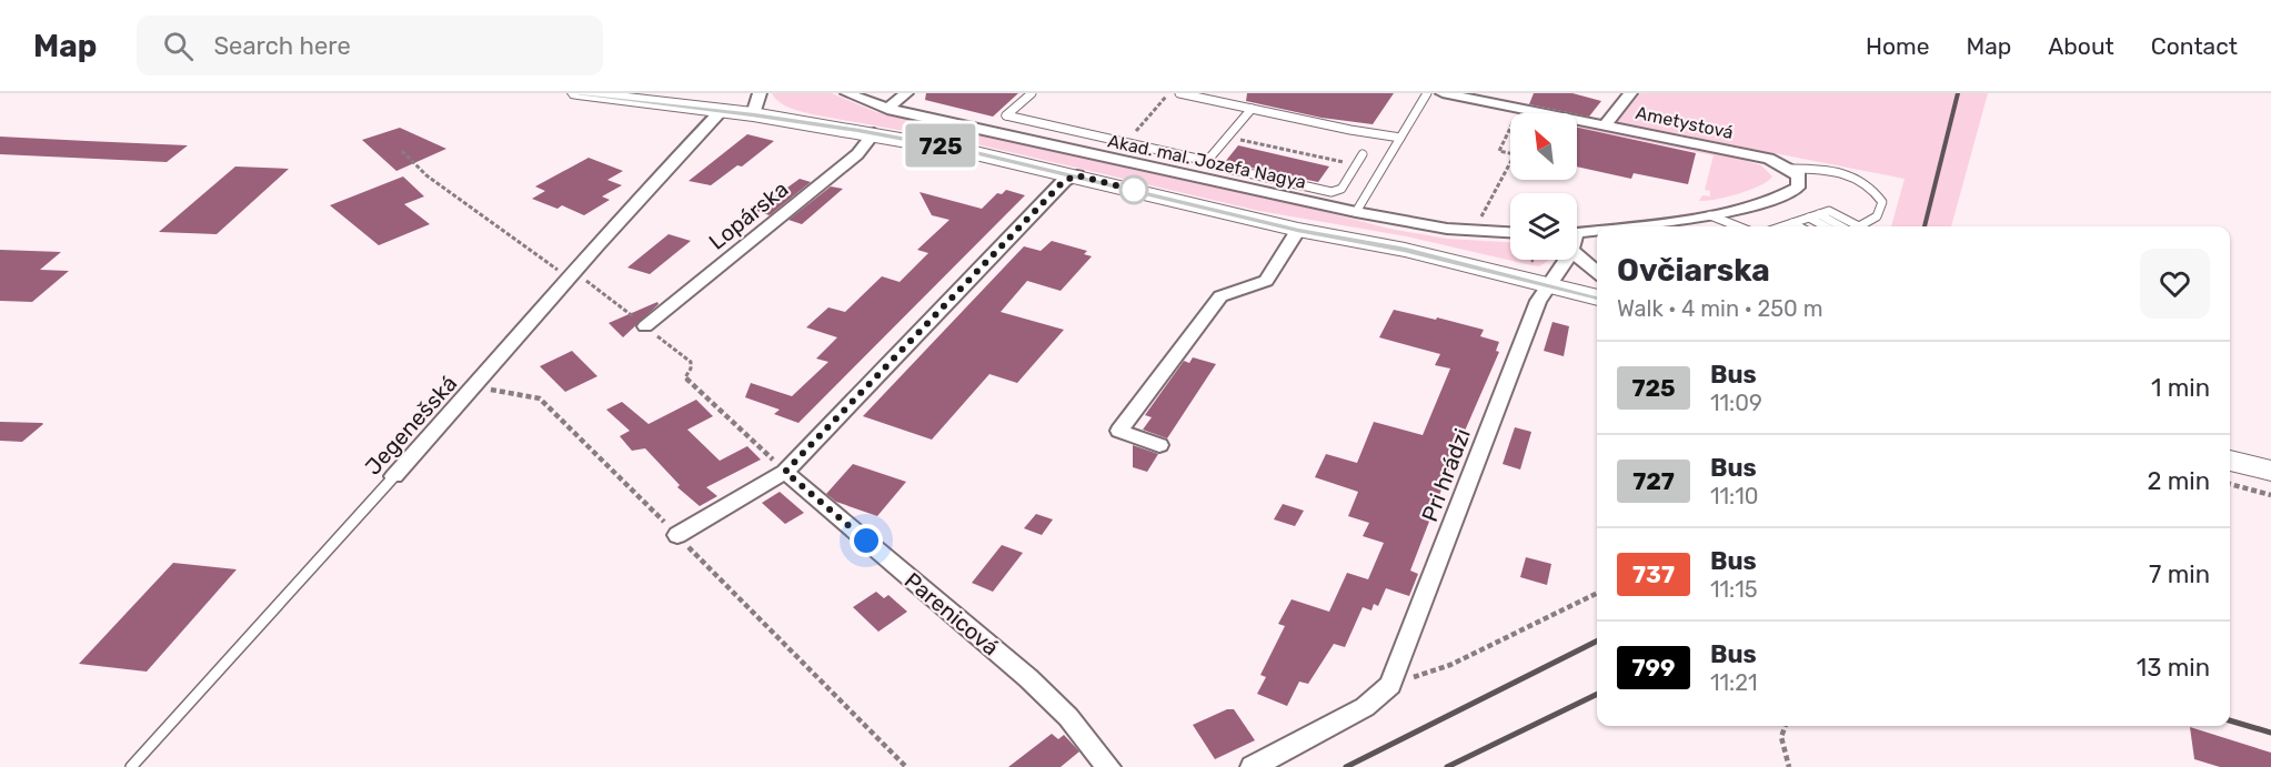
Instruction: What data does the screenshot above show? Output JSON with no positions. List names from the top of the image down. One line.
{"streets":{"street":["Ametystová","Akad. mal. Jozefa Nagya","Lopárska","Jegenešská","Pri hrádzi","Parenicová"]},"lines":["bus line 725"],"north":"top left","page":{"header":"Map","search":"Search here","nav":["Home","Map","About","Contact"],"on_map":"725","heading":["Ovčiarska","Walk · 4 min · 250 m"],"list":[{"mark":"725","name":"Bus","note":"11:09","value":"1 min"},{"mark":"727","name":"Bus","note":"11:10","value":"2 min"},{"mark":"737","name":"Bus","note":"11:15","value":"7 min"},{"mark":"799","name":"Bus","note":"11:21","value":"13 min"}]}}
